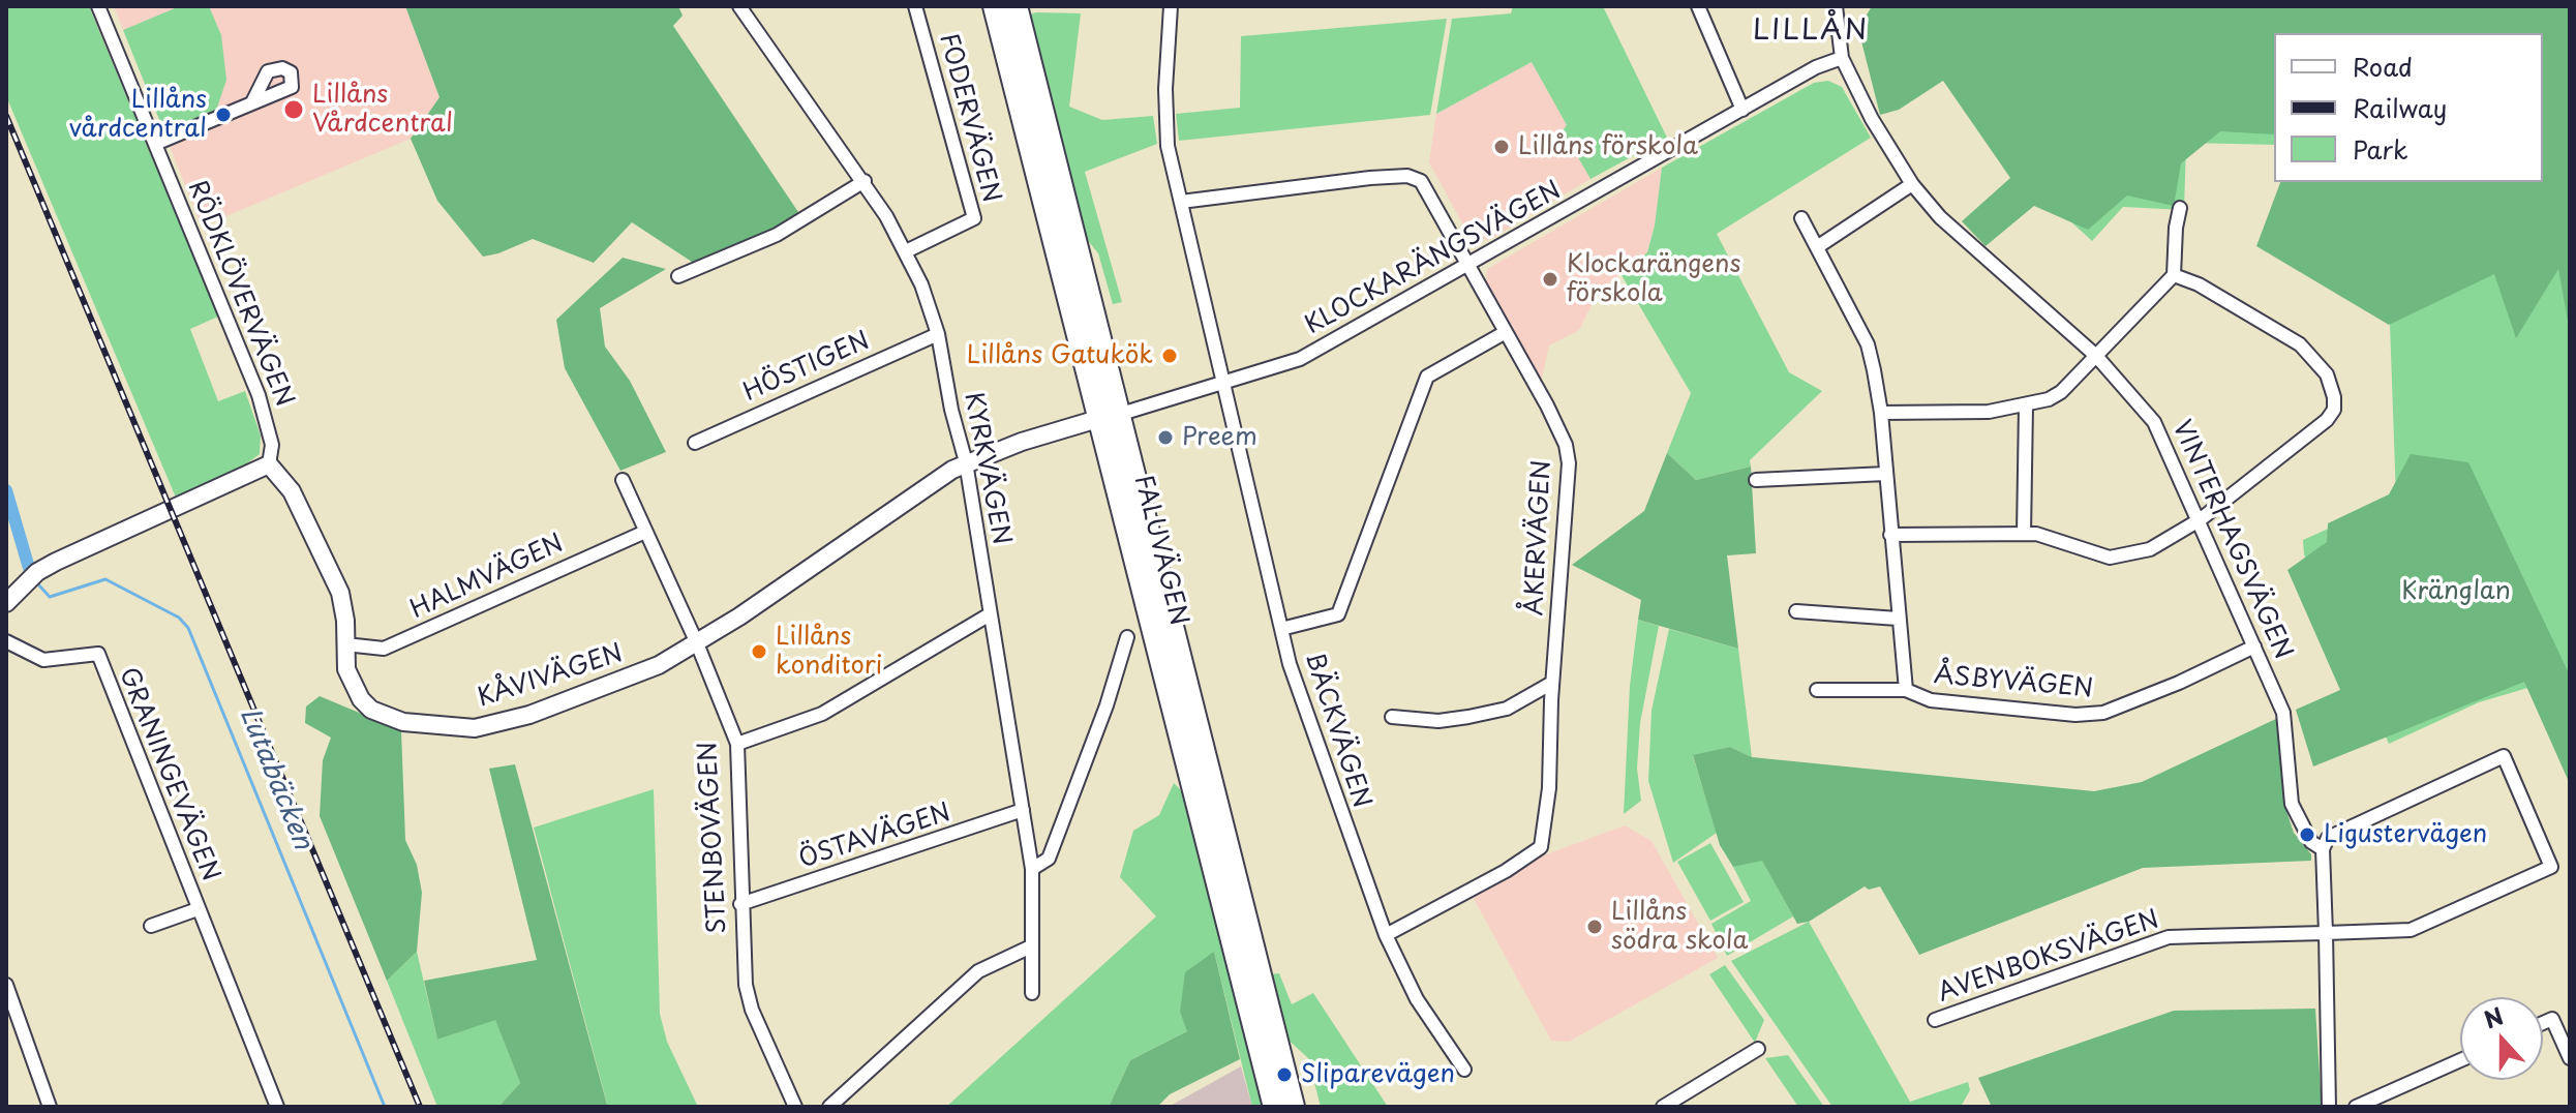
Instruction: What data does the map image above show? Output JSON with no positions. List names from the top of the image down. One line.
{"streets":{"highway":["FALUVÄGEN"],"street":["FODERVÄGEN","KLOCKARÄNGSVÄGEN","RÖDKLÖVERVÄGEN","HÖSTIGEN","KYRKVÄGEN","ÅKERVÄGEN","VINTERHAGSVÄGEN","HALMVÄGEN","KÅVIVÄGEN","ÅSBYVÄGEN","BÄCKVÄGEN","GRANINGEVÄGEN","ÖSTAVÄGEN","STENBOVÄGEN","AVENBOKSVÄGEN"]},"crossings":[["FODERVÄGEN","KYRKVÄGEN"],["KLOCKARÄNGSVÄGEN","ÅKERVÄGEN"],["KLOCKARÄNGSVÄGEN","VINTERHAGSVÄGEN"],["KLOCKARÄNGSVÄGEN","FALUVÄGEN"],["KLOCKARÄNGSVÄGEN","KÅVIVÄGEN"],["KLOCKARÄNGSVÄGEN","BÄCKVÄGEN"],["RÖDKLÖVERVÄGEN","KÅVIVÄGEN"],["HÖSTIGEN","KYRKVÄGEN"],["KYRKVÄGEN","KÅVIVÄGEN"],["KYRKVÄGEN","ÖSTAVÄGEN"],["ÅKERVÄGEN","BÄCKVÄGEN"],["VINTERHAGSVÄGEN","ÅSBYVÄGEN"],["FALUVÄGEN","KÅVIVÄGEN"],["HALMVÄGEN","KÅVIVÄGEN"],["HALMVÄGEN","STENBOVÄGEN"],["KÅVIVÄGEN","STENBOVÄGEN"],["ÖSTAVÄGEN","STENBOVÄGEN"]],"districts":["LILLÅN"],"water":["Lutabäcken"],"parks":["Kränglan"],"places":["Lillåns Vårdcentral","Lillåns vårdcentral","Lillåns förskola","Klockarängens förskola","Lillåns Gatukök","Preem","Lillåns konditori","Ligustervägen","Lillåns södra skola","Sliparevägen"],"legend":["Road","Railway","Park"],"north":"top"}
